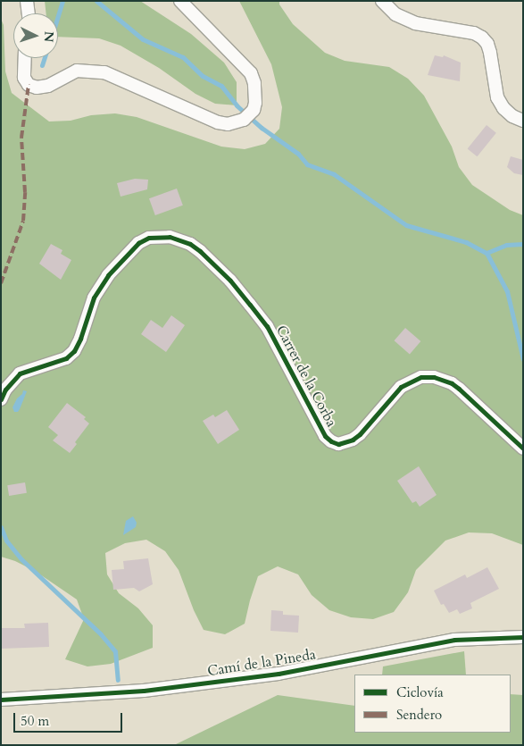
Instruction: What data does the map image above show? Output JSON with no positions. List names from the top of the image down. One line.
{"streets":{"street":["Carrer de la Corba","Camí de la Pineda"]},"legend":["Ciclovía","Sendero"],"scale_bar":"50 m","north":"right"}
